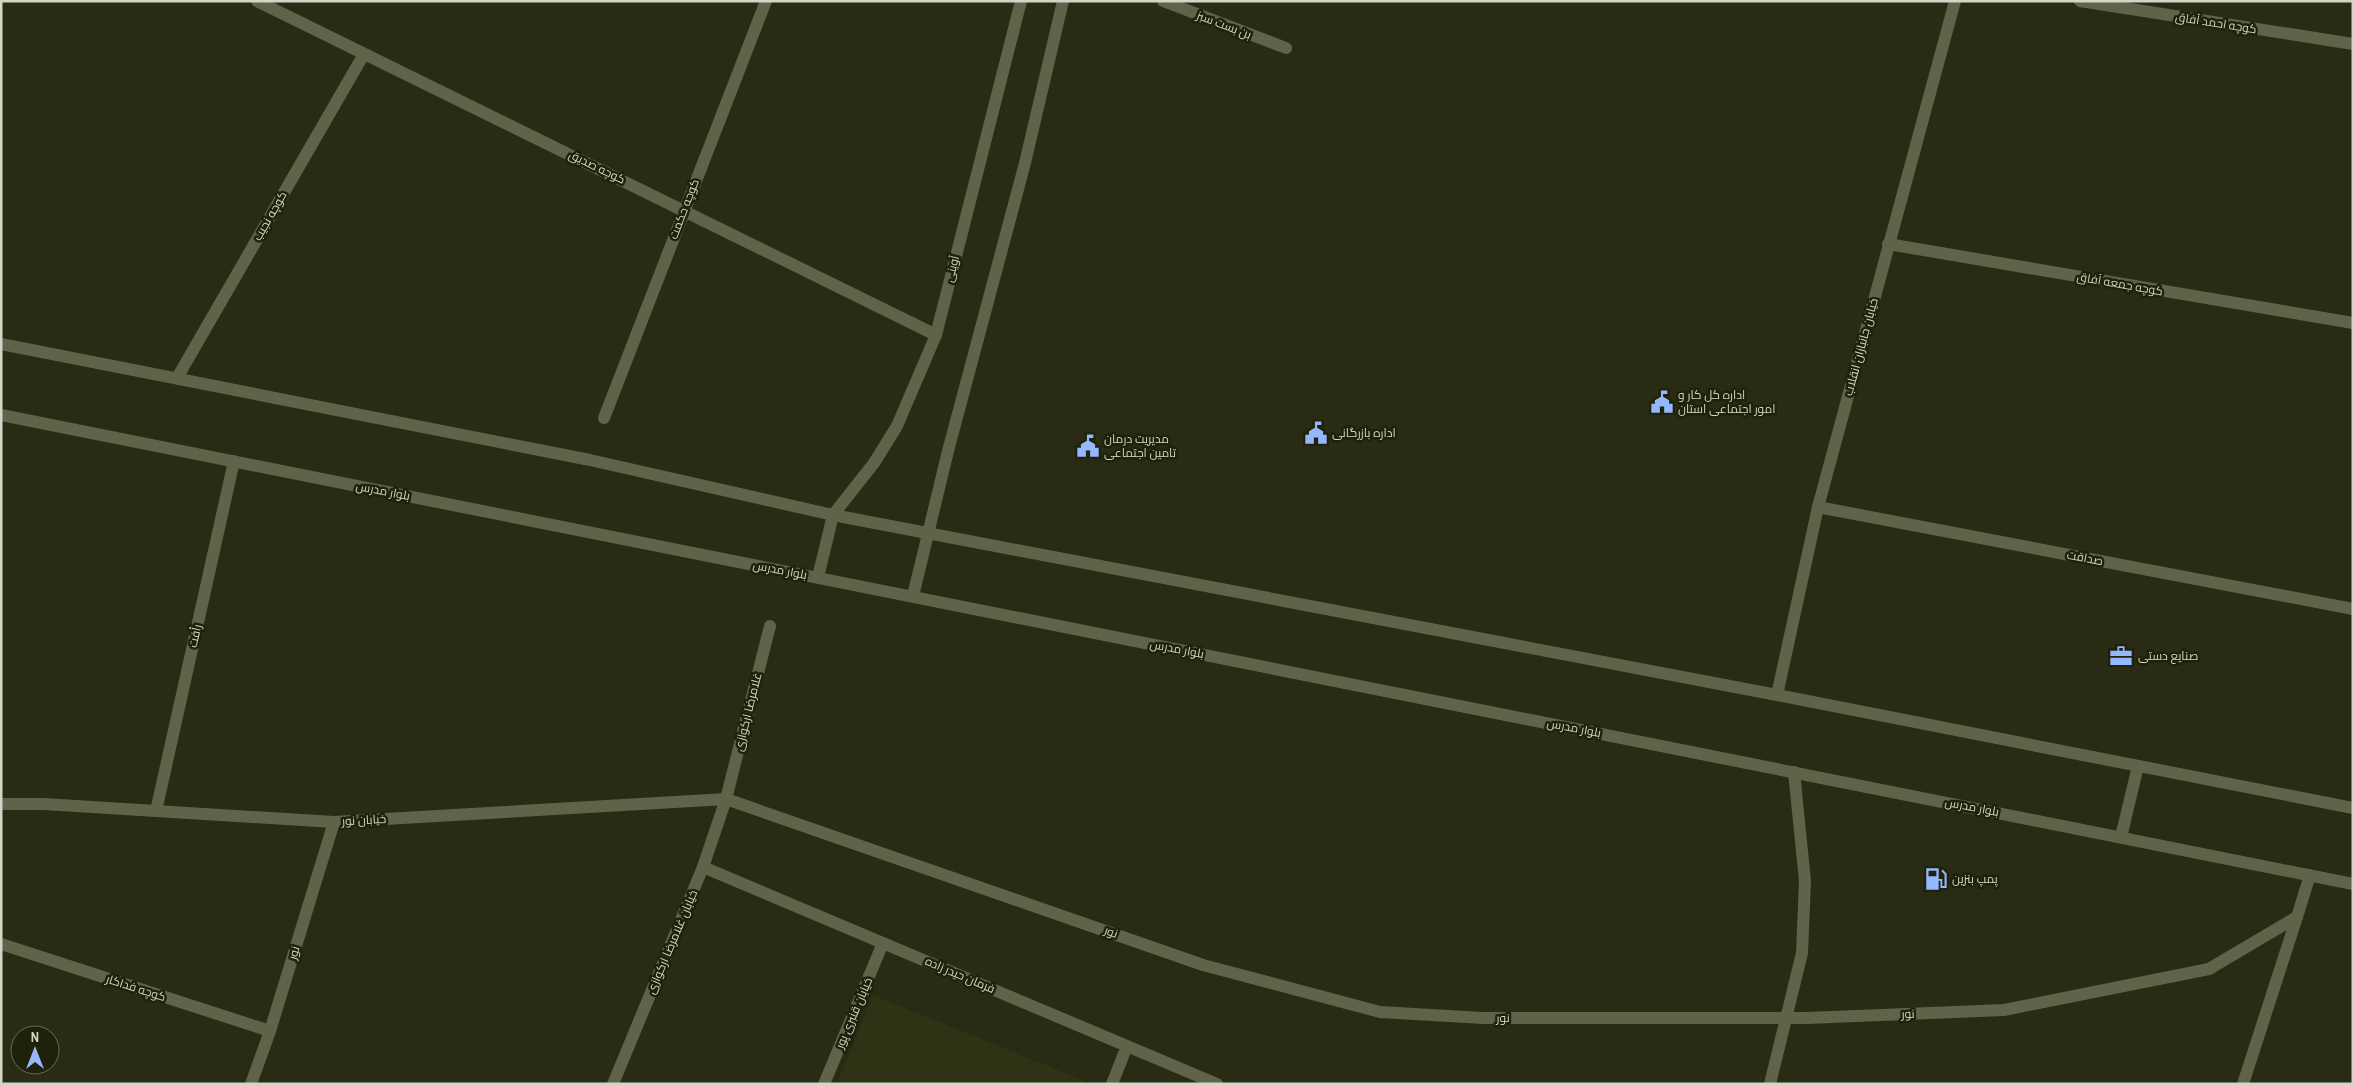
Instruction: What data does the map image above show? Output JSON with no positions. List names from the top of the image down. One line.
{"streets":{"street":["کوچه احمد آفاق","بن بست سبز","کوچه صدیق","کوچه حکمت","کوچه نجیب","آوینی","کوچه جمعه آفاق","خیابان جانبازان انقلاب","بلوار مدرس","صداقت","رأفت","غلامرضا ارکوازی","خیابان نور","نور","خیابان غلامرضا ارکوازی","فرمان حیدر زاده","کوچه فداکار","خیابان قنبری پور"]},"crossings":[["کوچه صدیق","کوچه حکمت"],["کوچه صدیق","کوچه نجیب"],["کوچه صدیق","آوینی"],["کوچه جمعه آفاق","خیابان جانبازان انقلاب"],["خیابان جانبازان انقلاب","صداقت"],["بلوار مدرس","رأفت"],["رأفت","خیابان نور"],["غلامرضا ارکوازی","خیابان نور"],["غلامرضا ارکوازی","نور"],["غلامرضا ارکوازی","خیابان غلامرضا ارکوازی"],["خیابان نور","نور"],["خیابان نور","خیابان غلامرضا ارکوازی"],["نور","خیابان غلامرضا ارکوازی"],["نور","کوچه فداکار"],["خیابان غلامرضا ارکوازی","فرمان حیدر زاده"],["فرمان حیدر زاده","خیابان قنبری پور"]],"places":{"public building":["اداره کل کار و امور اجتماعی استان","اداره بازرگانی","مدیریت درمان تامین اجتماعی"],"office":["صنایع دستی"],"fuel station":["پمپ بنزین"]},"north":"top"}
